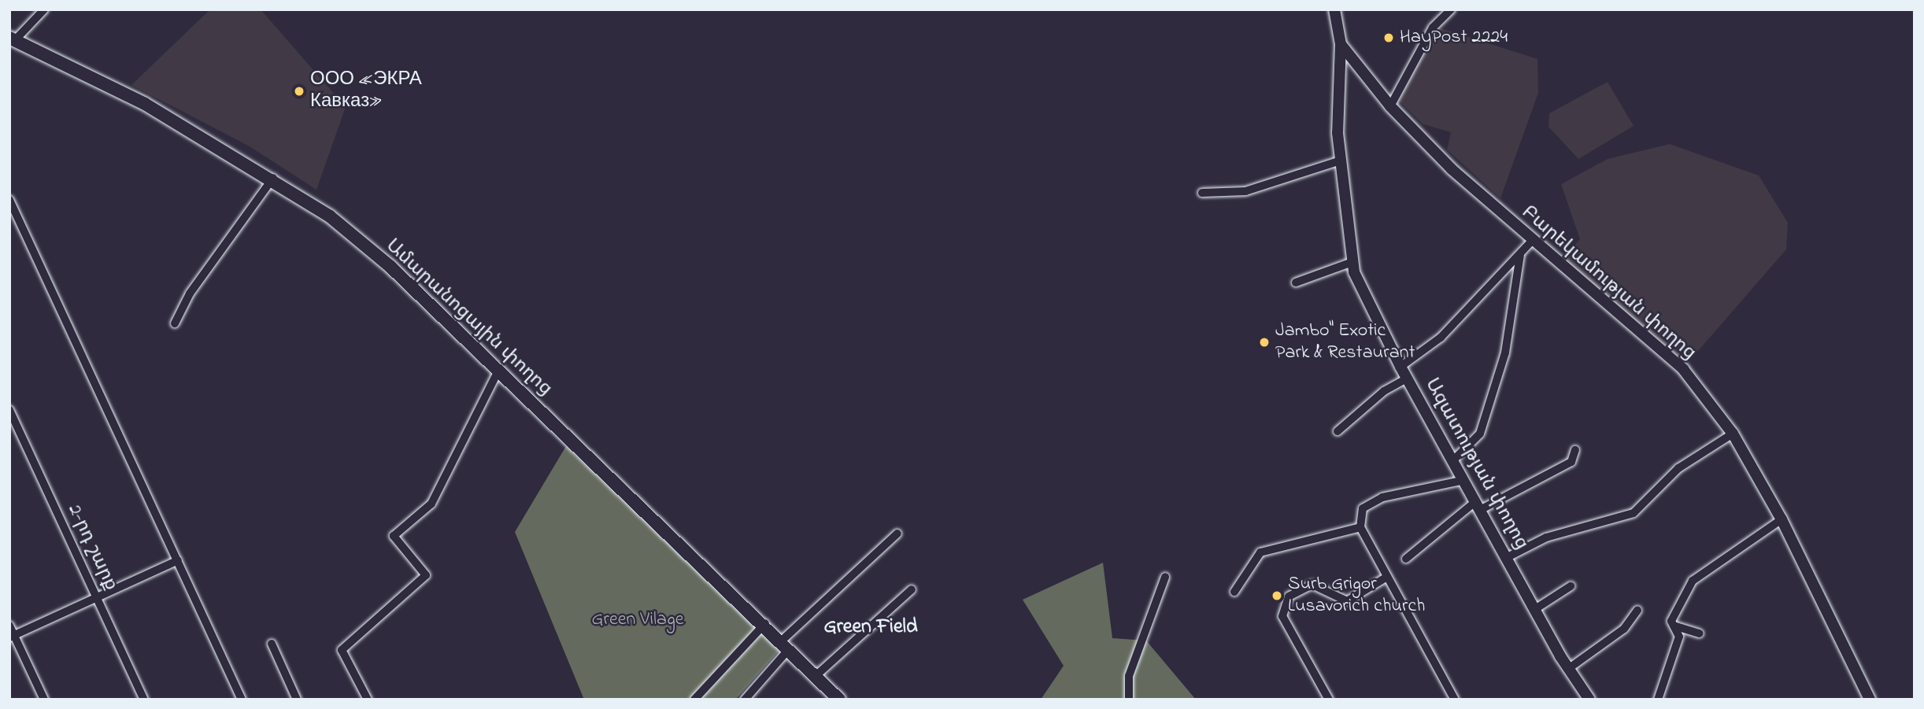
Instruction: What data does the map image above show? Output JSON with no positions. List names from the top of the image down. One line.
{"streets":{"main road":["Ամարանոցային փողոց"],"street":["Բարեկամության փողոց","Ազատության փողոց","2-րդ շարք"]},"crossings":[["Բարեկամության փողոց","Ազատության փողոց"]],"districts":["Green Field"],"parks":["Green Vilage"],"places":["HayPost 2224","ООО «ЭКРА Кавказ»","Jambo\" Exotic Park & Restaurant","Surb Grigor Lusavorich church"]}
